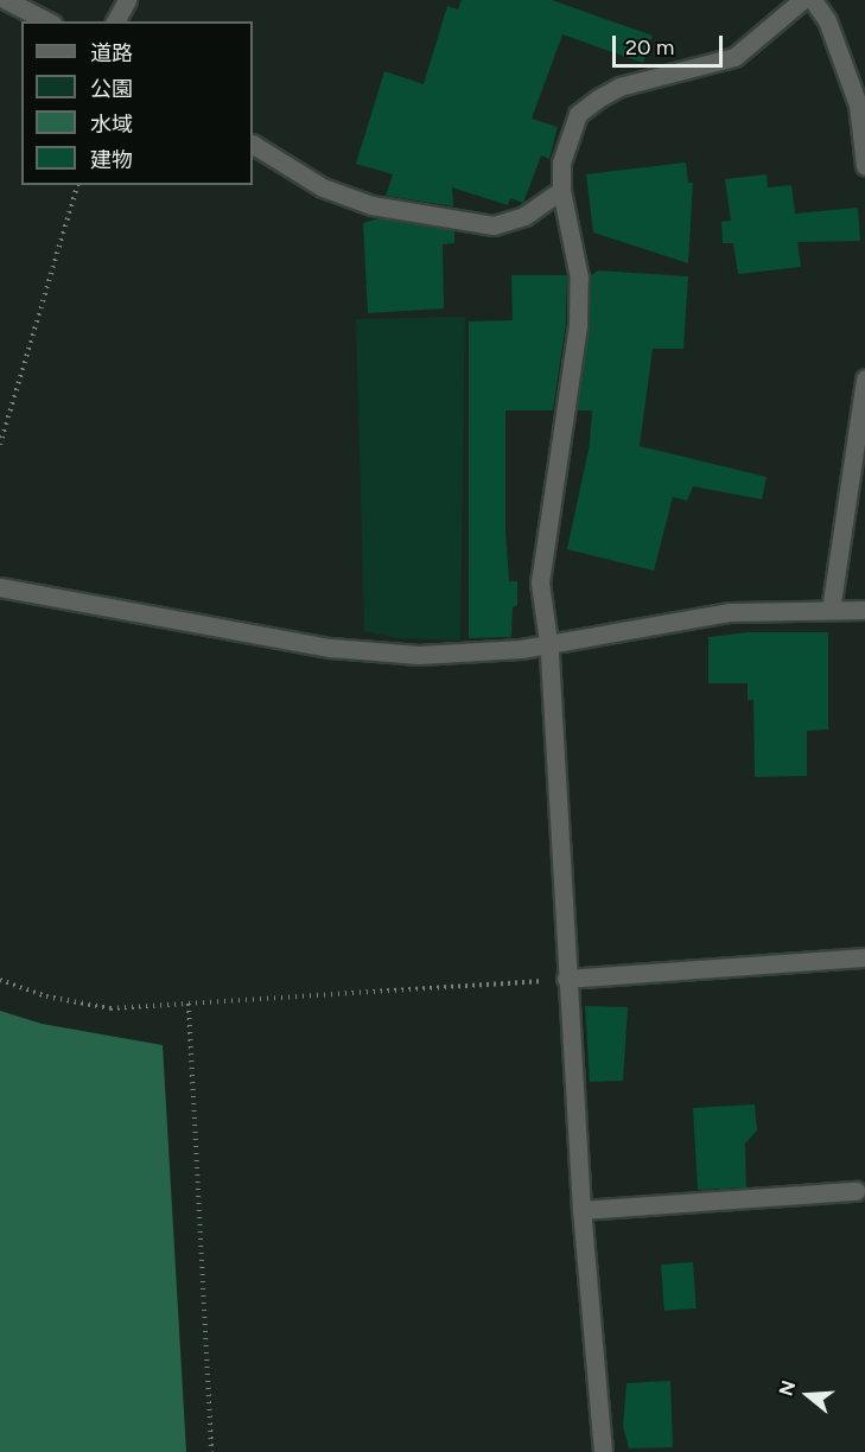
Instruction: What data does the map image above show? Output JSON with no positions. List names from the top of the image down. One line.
{"legend":["道路","公園","水域","建物"],"scale_bar":"20 m","north":"left"}
